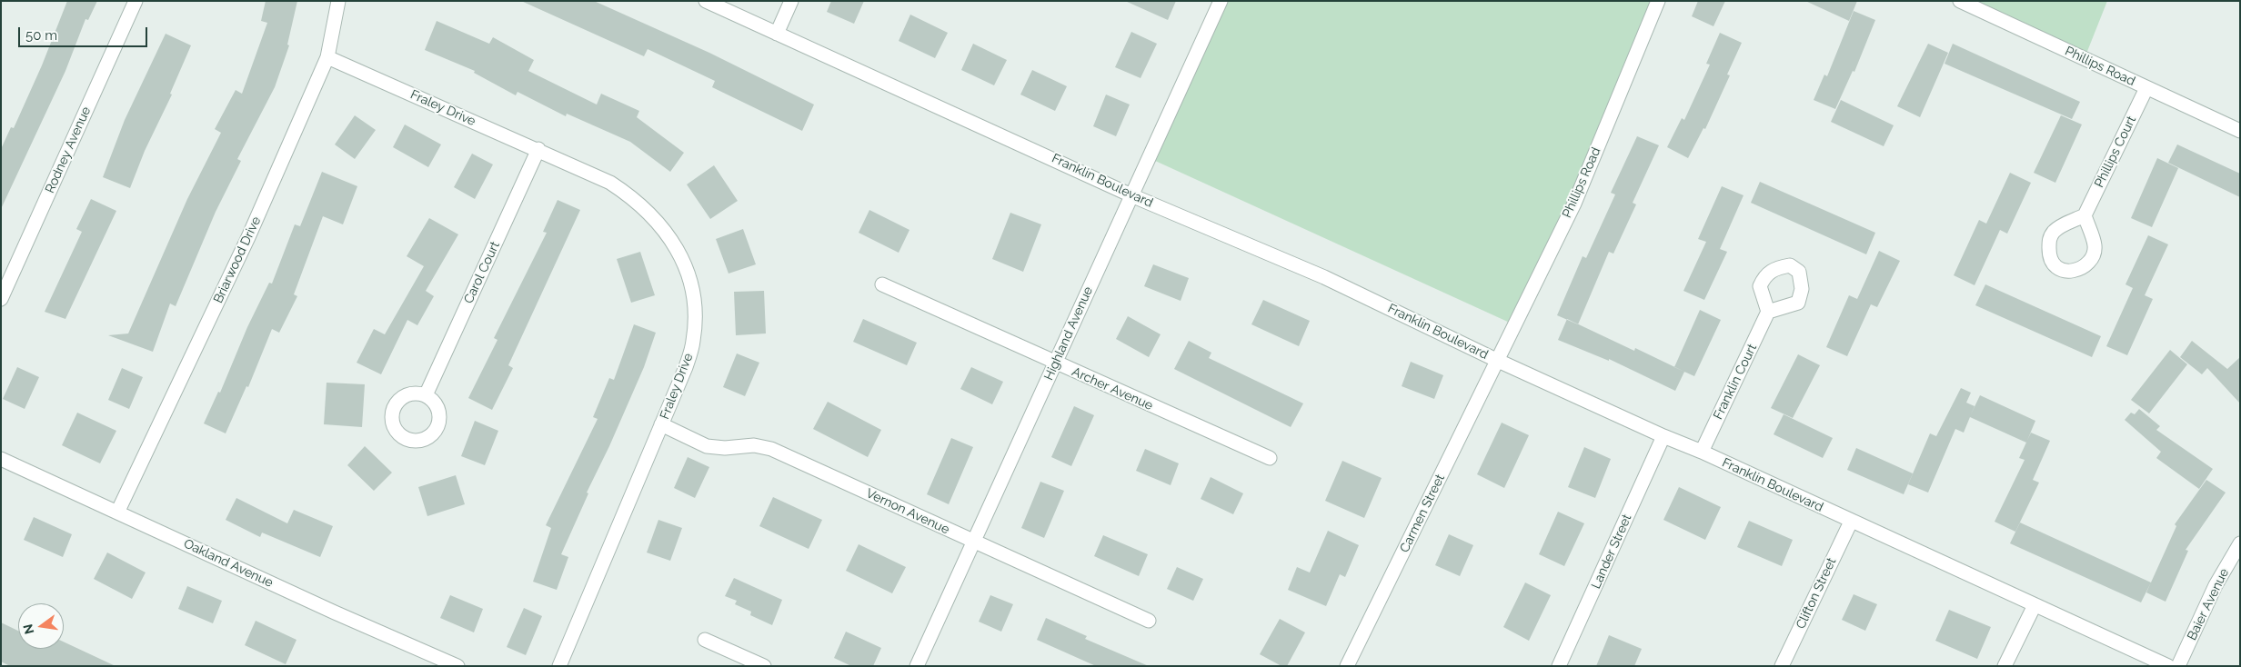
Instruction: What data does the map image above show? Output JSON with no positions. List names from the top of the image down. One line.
{"streets":{"street":["Phillips Road","Fraley Drive","Rodney Avenue","Phillips Court","Franklin Boulevard","Briarwood Drive","Carol Court","Highland Avenue","Franklin Court","Archer Avenue","Vernon Avenue","Carmen Street","Lander Street","Oakland Avenue","Clifton Street","Baier Avenue"]},"crossings":[["Phillips Road","Phillips Court"],["Phillips Road","Franklin Boulevard"],["Phillips Road","Carmen Street"],["Fraley Drive","Briarwood Drive"],["Fraley Drive","Carol Court"],["Fraley Drive","Vernon Avenue"],["Franklin Boulevard","Highland Avenue"],["Franklin Boulevard","Franklin Court"],["Franklin Boulevard","Carmen Street"],["Franklin Boulevard","Lander Street"],["Franklin Boulevard","Clifton Street"],["Briarwood Drive","Oakland Avenue"],["Highland Avenue","Archer Avenue"],["Highland Avenue","Vernon Avenue"]],"scale_bar":"50 m","north":"left"}
